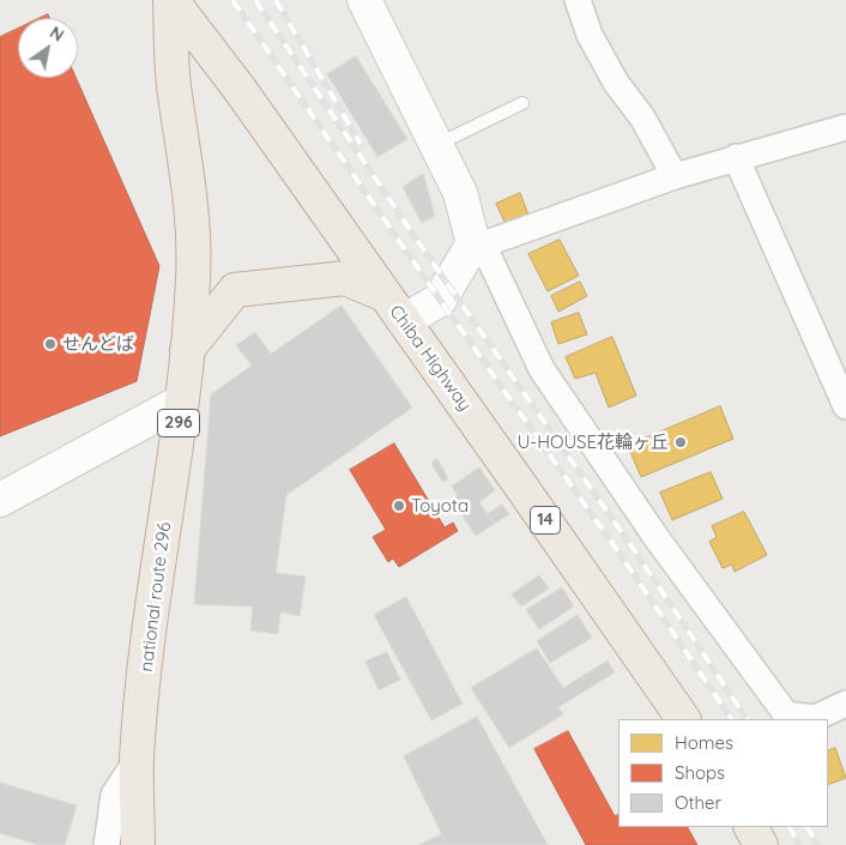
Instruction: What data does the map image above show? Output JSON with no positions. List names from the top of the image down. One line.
{"streets":{"highway":["Chiba Highway","296","14","national route 296"]},"crossings":[["Chiba Highway","national route 296"]],"places":["せんどば","U-HOUSE花輪ヶ丘","Toyota"],"legend":["Homes","Shops","Other"],"north":"top right"}
